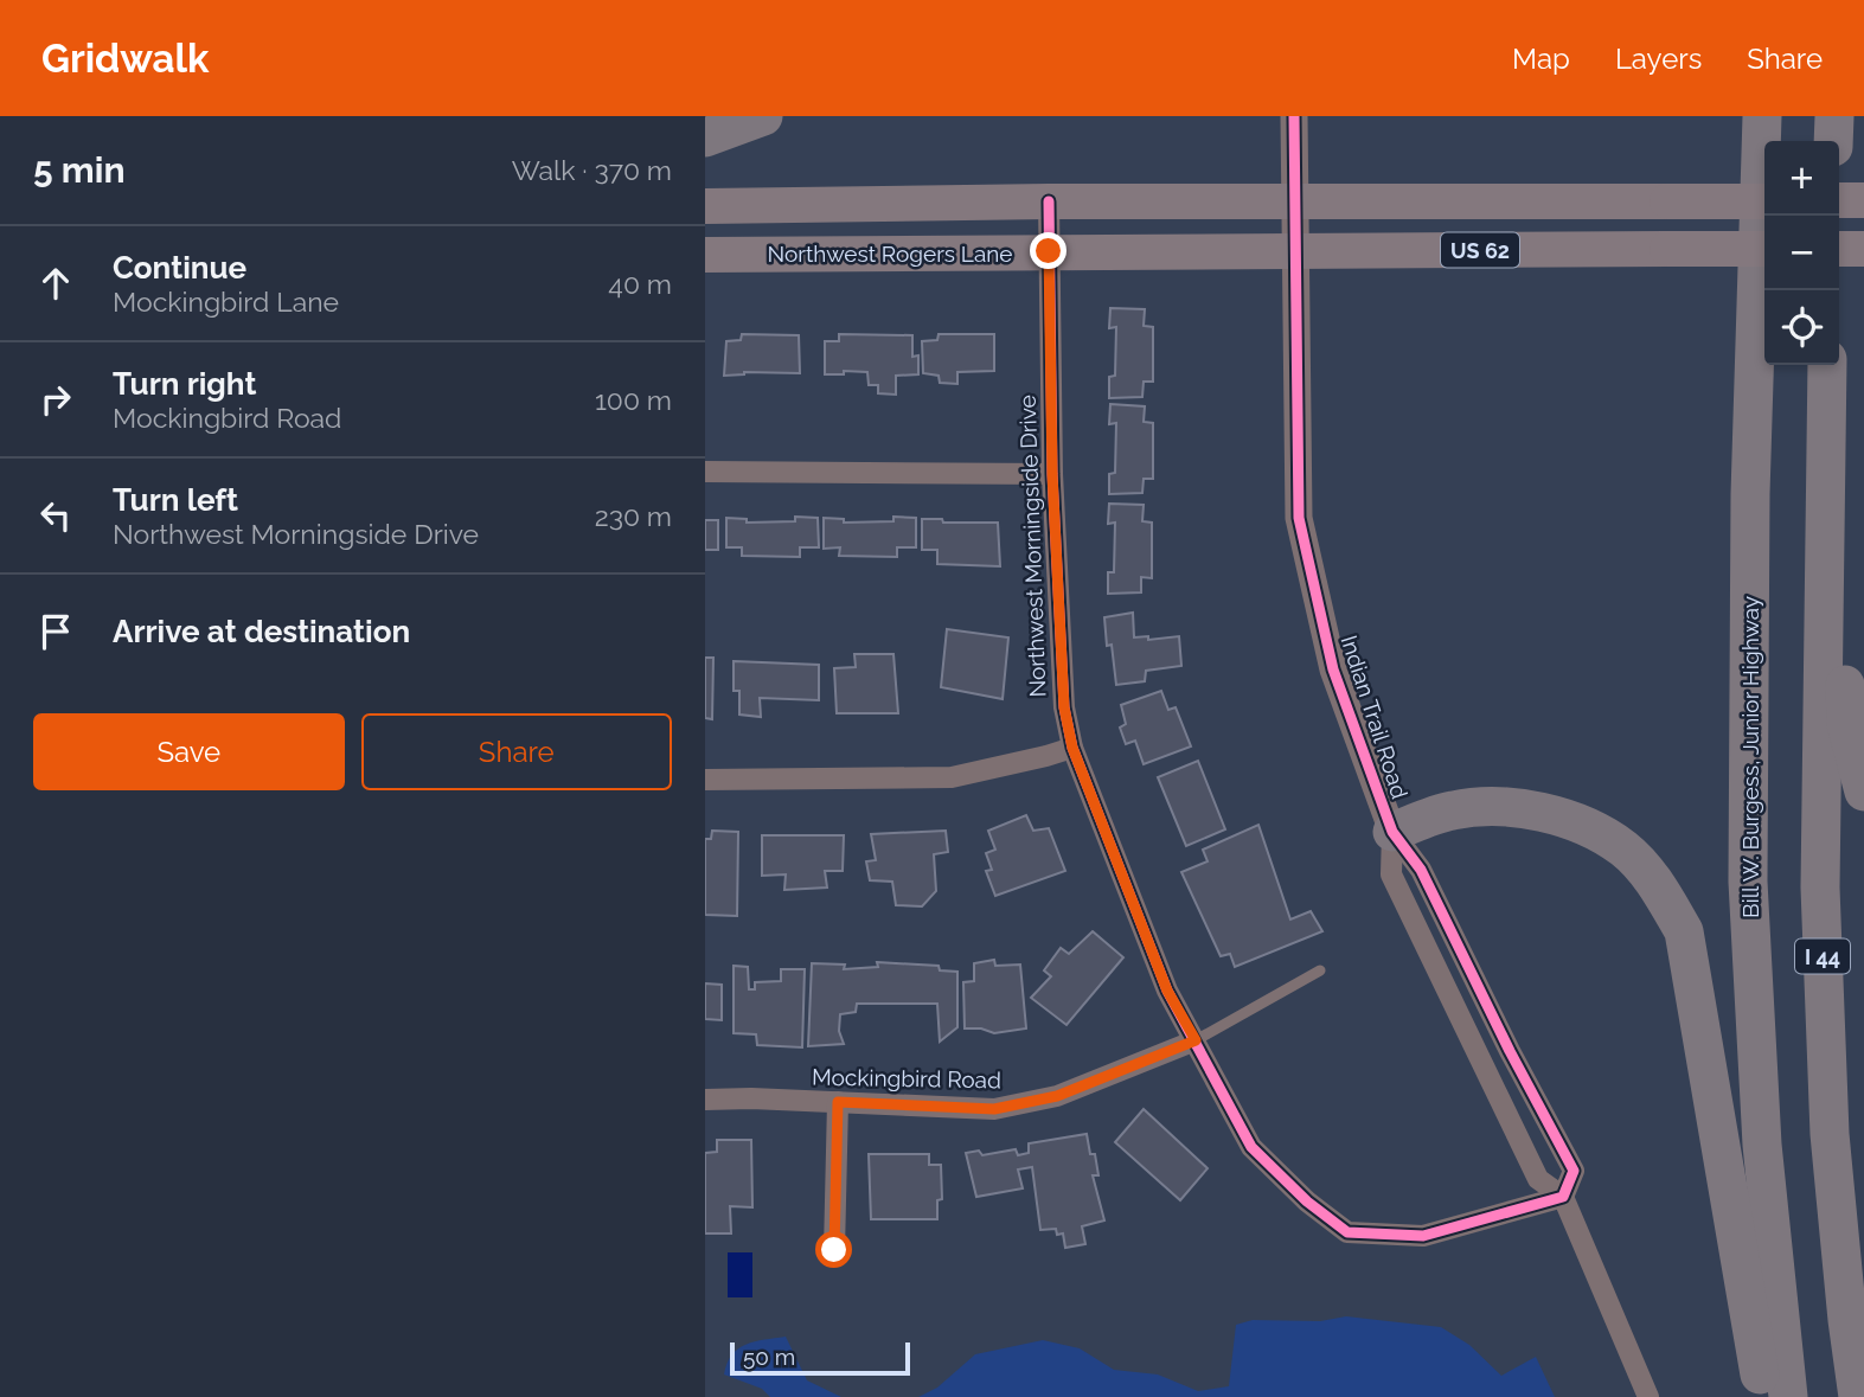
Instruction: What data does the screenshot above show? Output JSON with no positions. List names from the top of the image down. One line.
{"streets":{"highway":["US 62","Northwest Rogers Lane","Bill W. Burgess, Junior Highway","I 44"],"street":["Northwest Morningside Drive","Indian Trail Road","Mockingbird Road"]},"crossings":[["Northwest Rogers Lane","Northwest Morningside Drive"],["Northwest Rogers Lane","Indian Trail Road"],["Northwest Morningside Drive","Indian Trail Road"],["Northwest Morningside Drive","Mockingbird Road"]],"scale_bar":"50 m","page":{"header":"Gridwalk","nav":["Map","Layers","Share"],"heading":["5 min","Walk · 370 m"],"map_buttons":["+","−"],"list":[["Continue","Mockingbird Lane","40 m"],["Turn right","Mockingbird Road","100 m"],["Turn left","Northwest Morningside Drive","230 m"],"Arrive at destination"],"buttons":["Save","Share"],"scale":"50 m"}}
